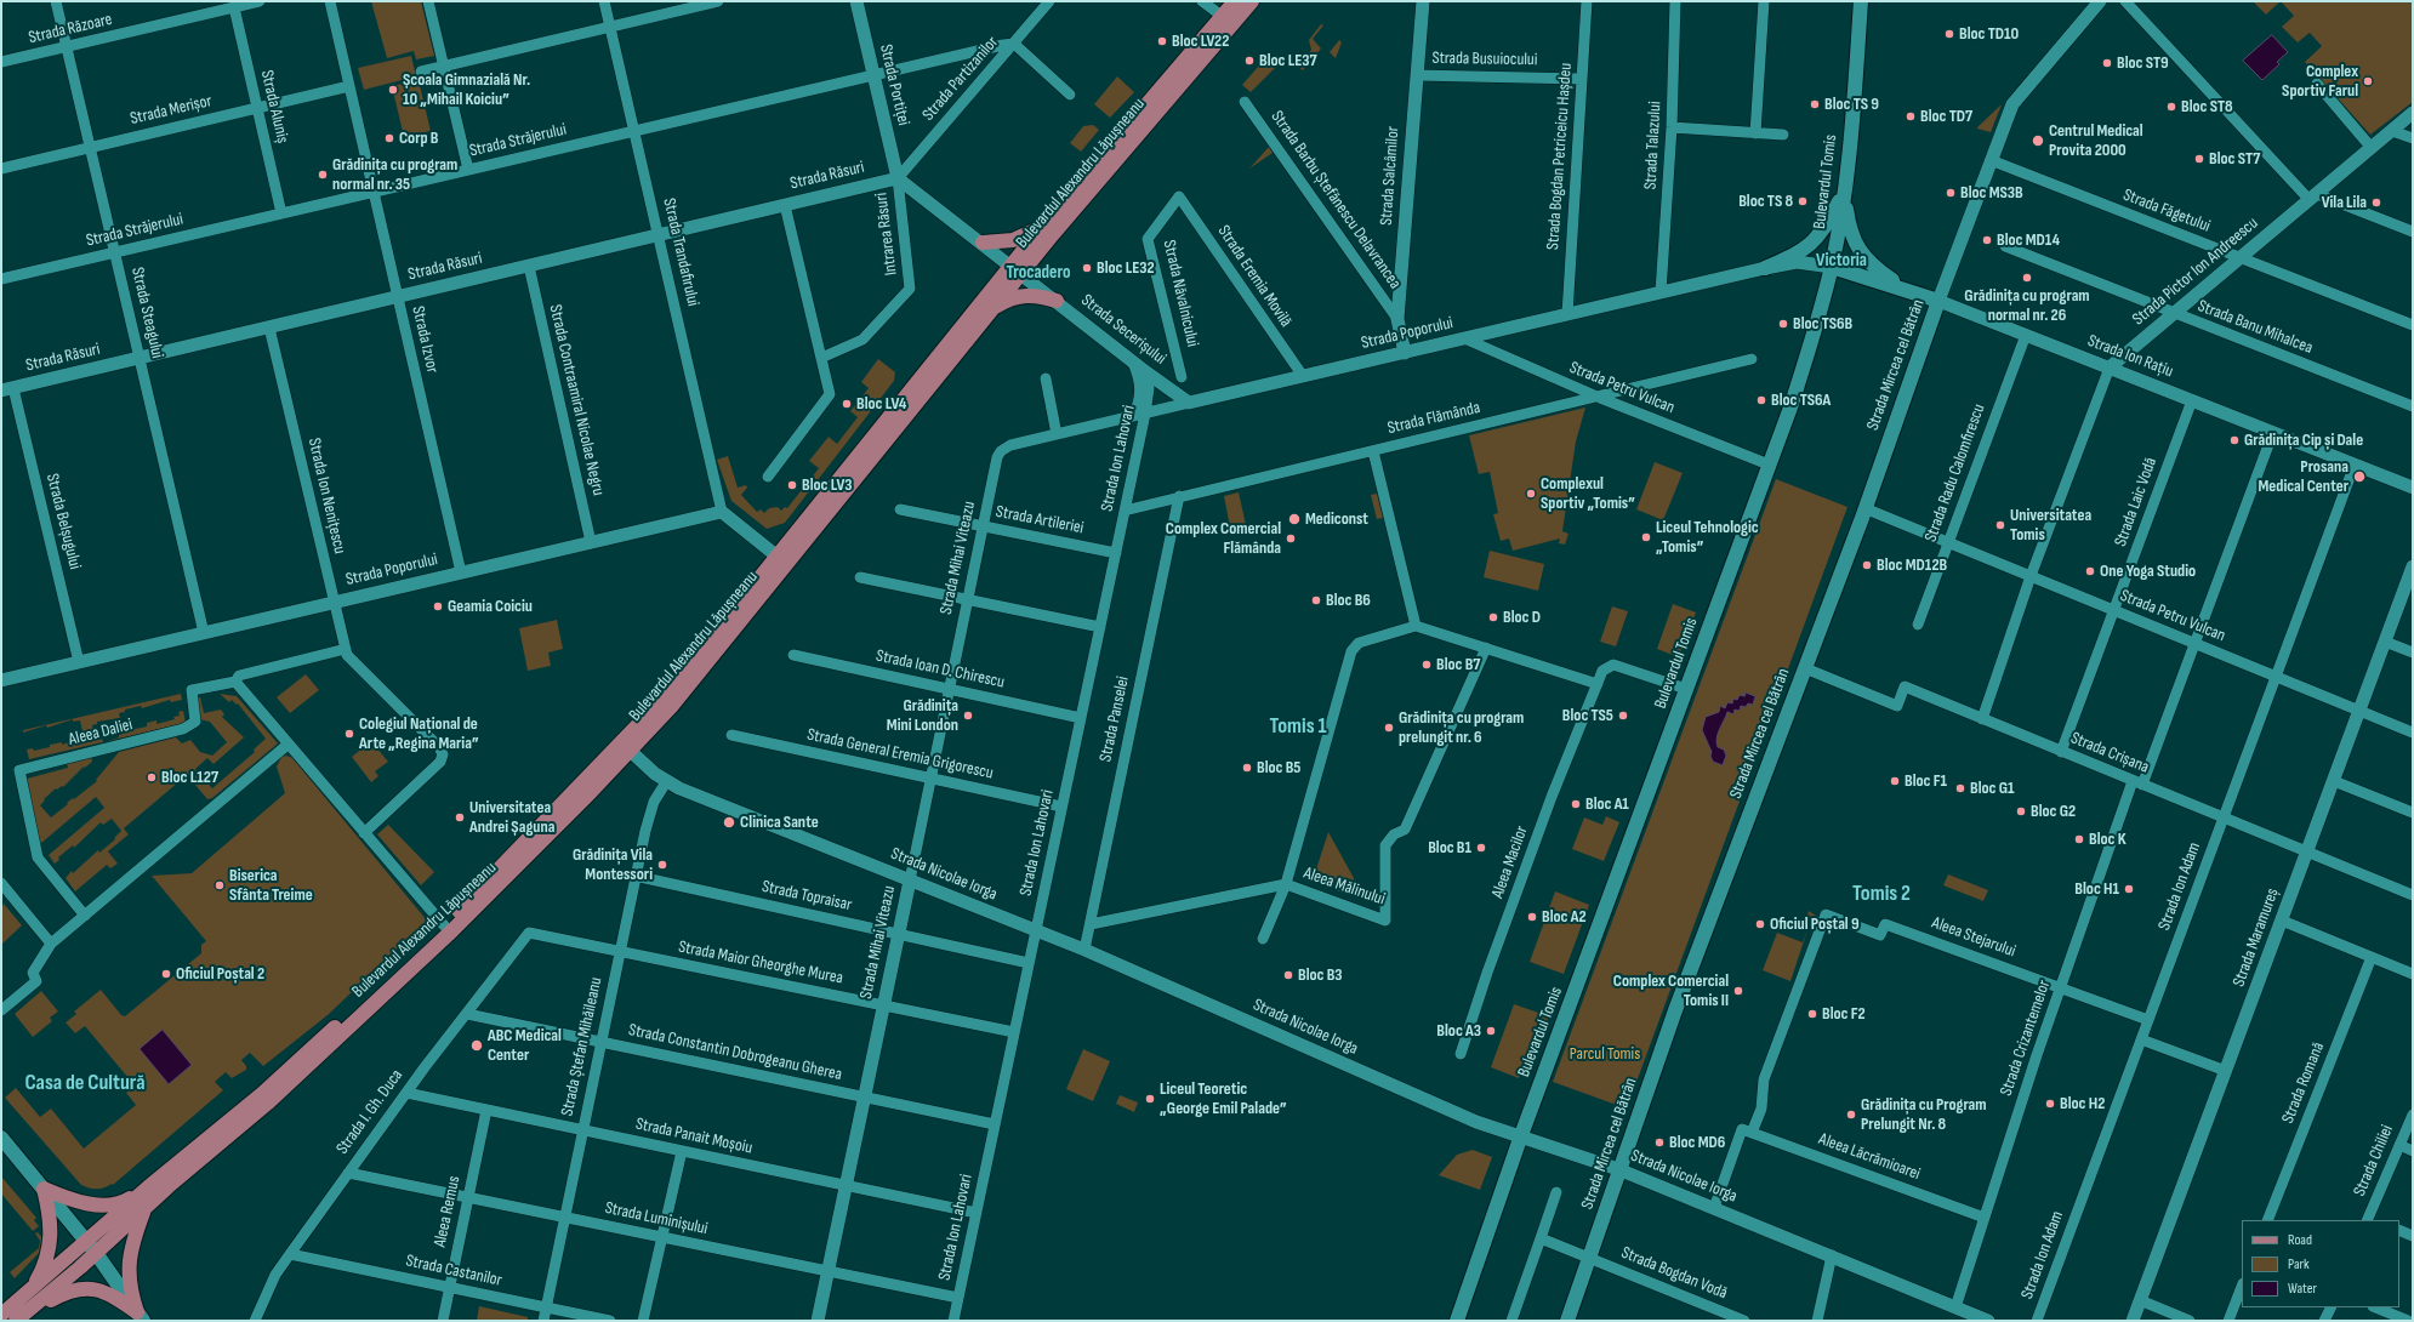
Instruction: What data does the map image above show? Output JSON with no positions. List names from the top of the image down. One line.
{"streets":{"main road":["Bulevardul Alexandru Lăpușneanu","Bulevardul Tomis","Strada Ion Rațiu","Strada Mircea cel Bătrân"],"street":["Strada Răzoare","Strada Busuiocului","Strada Partizanilor","Strada Portiței","Strada Aluniș","Strada Merișor","Strada Străjerului","Strada Talazului","Strada Bogdan Petriceicu Hașdeu","Strada Răsuri","Strada Salcâmilor","Strada Barbu Ștefănescu Delavrancea","Strada Făgetului","Intrarea Răsuri","Strada Trandafirului","Strada Pictor Ion Andreescu","Strada Eremia Movilă","Strada Năvalnicului","Strada Steagului","Strada Banu Mihalcea","Strada Secerișului","Strada Poporului","Strada Izvor","Strada Petru Vulcan","Strada Contraamiral Nicolae Negru","Strada Flămânda","Strada Ion Lahovari","Strada Radu Calomfirescu","Strada Ion Nenițescu","Strada Laic Vodă","Strada Artileriei","Strada Belșugului","Strada Mihai Viteazu","Strada Ioan D. Chirescu","Strada Panselei","Aleea Daliei","Strada Crișana","Strada General Eremia Grigorescu","Aleea Macilor","Strada Nicolae Iorga","Aleea Mălinului","Strada Ion Adam","Strada Topraisar","Aleea Stejarului","Strada Maramureș","Strada Maior Gheorghe Murea","Strada Crizantemelor","Strada Ștefan Mihăileanu","Strada Constantin Dobrogeanu Gherea","Strada Romană","Strada I. Gh. Duca","Strada Panait Moșoiu","Aleea Lăcrămioarei","Strada Chiliei","Aleea Remus","Strada Luminișului","Strada Castanilor","Strada Bogdan Vodă"]},"crossings":[["Strada Răzoare","Strada Aluniș"],["Strada Răzoare","Strada Steagului"],["Strada Busuiocului","Strada Bogdan Petriceicu Hașdeu"],["Strada Busuiocului","Strada Salcâmilor"],["Strada Partizanilor","Strada Portiței"],["Strada Partizanilor","Strada Străjerului"],["Strada Partizanilor","Strada Răsuri"],["Strada Partizanilor","Intrarea Răsuri"],["Strada Partizanilor","Strada Secerișului"],["Strada Portiței","Strada Străjerului"],["Strada Portiței","Strada Răsuri"],["Strada Portiței","Intrarea Răsuri"],["Strada Portiței","Strada Secerișului"],["Strada Aluniș","Strada Merișor"],["Strada Aluniș","Strada Străjerului"],["Strada Merișor","Strada Steagului"],["Strada Merișor","Strada Izvor"],["Strada Străjerului","Strada Trandafirului"],["Strada Străjerului","Strada Steagului"],["Strada Străjerului","Strada Izvor"],["Strada Talazului","Strada Poporului"],["Strada Bogdan Petriceicu Hașdeu","Strada Poporului"],["Bulevardul Alexandru Lăpușneanu","Strada Secerișului"],["Bulevardul Alexandru Lăpușneanu","Strada Nicolae Iorga"],["Strada Răsuri","Intrarea Răsuri"],["Strada Răsuri","Strada Trandafirului"],["Strada Răsuri","Strada Steagului"],["Strada Răsuri","Strada Secerișului"],["Strada Răsuri","Strada Izvor"],["Strada Răsuri","Strada Contraamiral Nicolae Negru"],["Strada Răsuri","Strada Ion Nenițescu"],["Strada Răsuri","Strada Belșugului"],["Strada Salcâmilor","Strada Barbu Ștefănescu Delavrancea"],["Strada Salcâmilor","Strada Poporului"],["Bulevardul Tomis","Strada Poporului"],["Bulevardul Tomis","Strada Ion Rațiu"],["Bulevardul Tomis","Strada Petru Vulcan"],["Bulevardul Tomis","Strada Nicolae Iorga"],["Strada Făgetului","Strada Pictor Ion Andreescu"],["Strada Făgetului","Strada Mircea cel Bătrân"],["Intrarea Răsuri","Strada Secerișului"],["Strada Trandafirului","Strada Poporului"],["Strada Pictor Ion Andreescu","Strada Banu Mihalcea"],["Strada Pictor Ion Andreescu","Strada Ion Rațiu"],["Strada Pictor Ion Andreescu","Strada Petru Vulcan"],["Strada Pictor Ion Andreescu","Strada Crișana"],["Strada Eremia Movilă","Strada Năvalnicului"],["Strada Eremia Movilă","Strada Poporului"],["Strada Steagului","Strada Poporului"],["Strada Secerișului","Strada Poporului"],["Strada Secerișului","Strada Ion Lahovari"],["Strada Poporului","Strada Izvor"],["Strada Poporului","Strada Ion Rațiu"],["Strada Poporului","Strada Petru Vulcan"],["Strada Poporului","Strada Contraamiral Nicolae Negru"],["Strada Poporului","Strada Ion Lahovari"],["Strada Poporului","Strada Ion Nenițescu"],["Strada Poporului","Strada Belșugului"],["Strada Poporului","Strada Mihai Viteazu"],["Strada Ion Rațiu","Strada Mircea cel Bătrân"],["Strada Ion Rațiu","Strada Radu Calomfirescu"],["Strada Ion Rațiu","Strada Laic Vodă"],["Strada Ion Rațiu","Strada Ion Adam"],["Strada Ion Rațiu","Strada Crizantemelor"],["Strada Mircea cel Bătrân","Strada Petru Vulcan"],["Strada Mircea cel Bătrân","Strada Crișana"],["Strada Mircea cel Bătrân","Strada Nicolae Iorga"],["Strada Mircea cel Bătrân","Strada Bogdan Vodă"],["Strada Petru Vulcan","Strada Flămânda"],["Strada Petru Vulcan","Strada Radu Calomfirescu"],["Strada Petru Vulcan","Strada Laic Vodă"],["Strada Petru Vulcan","Strada Ion Adam"],["Strada Petru Vulcan","Strada Maramureș"],["Strada Petru Vulcan","Strada Crizantemelor"],["Strada Flămânda","Strada Ion Lahovari"],["Strada Flămânda","Strada Panselei"],["Strada Ion Lahovari","Strada Artileriei"],["Strada Ion Lahovari","Strada Ioan D. Chirescu"],["Strada Ion Lahovari","Strada General Eremia Grigorescu"],["Strada Ion Lahovari","Strada Nicolae Iorga"],["Strada Ion Lahovari","Strada Topraisar"],["Strada Ion Lahovari","Strada Maior Gheorghe Murea"],["Strada Ion Lahovari","Strada Constantin Dobrogeanu Gherea"],["Strada Ion Lahovari","Strada Panait Moșoiu"],["Strada Ion Lahovari","Strada Luminișului"],["Strada Laic Vodă","Strada Crișana"],["Strada Artileriei","Strada Mihai Viteazu"],["Strada Mihai Viteazu","Strada Ioan D. Chirescu"],["Strada Mihai Viteazu","Strada General Eremia Grigorescu"],["Strada Mihai Viteazu","Strada Nicolae Iorga"],["Strada Mihai Viteazu","Strada Topraisar"],["Strada Mihai Viteazu","Strada Maior Gheorghe Murea"],["Strada Mihai Viteazu","Strada Constantin Dobrogeanu Gherea"],["Strada Mihai Viteazu","Strada Panait Moșoiu"],["Strada Mihai Viteazu","Strada Luminișului"],["Strada Panselei","Strada Nicolae Iorga"],["Strada Crișana","Strada Ion Adam"],["Strada Crișana","Strada Maramureș"],["Strada Crișana","Strada Crizantemelor"],["Strada Nicolae Iorga","Strada Crizantemelor"],["Strada Nicolae Iorga","Strada Ștefan Mihăileanu"],["Strada Topraisar","Strada Ștefan Mihăileanu"],["Aleea Stejarului","Strada Crizantemelor"],["Aleea Stejarului","Aleea Lăcrămioarei"],["Strada Maior Gheorghe Murea","Strada Ștefan Mihăileanu"],["Strada Maior Gheorghe Murea","Strada I. Gh. Duca"],["Strada Crizantemelor","Aleea Lăcrămioarei"],["Strada Ștefan Mihăileanu","Strada Constantin Dobrogeanu Gherea"],["Strada Ștefan Mihăileanu","Strada Panait Moșoiu"],["Strada Ștefan Mihăileanu","Strada Luminișului"],["Strada Ștefan Mihăileanu","Strada Castanilor"],["Strada Constantin Dobrogeanu Gherea","Strada I. Gh. Duca"],["Strada I. Gh. Duca","Strada Panait Moșoiu"],["Strada I. Gh. Duca","Strada Luminișului"],["Strada I. Gh. Duca","Strada Castanilor"],["Strada Panait Moșoiu","Aleea Remus"],["Aleea Remus","Strada Luminișului"],["Aleea Remus","Strada Castanilor"]],"districts":["Victoria","Trocadero","Tomis 1","Tomis 2","Casa de Cultură"],"parks":["Parcul Tomis"],"places":["Bloc TD10","Bloc LV22","Bloc LE37","Bloc ST9","Complex Sportiv Farul","Școala Gimnazială Nr. 10 „Mihail Koiciu”","Bloc TS 9","Bloc ST8","Bloc TD7","Corp B","Centrul Medical Provita 2000","Bloc ST7","Grădinița cu program normal nr. 35","Bloc MS3B","Bloc TS 8","Vila Lila","Bloc MD14","Bloc LE32","Grădinița cu program normal nr. 26","Bloc TS6B","Bloc TS6A","Bloc LV4","Grădinița Cip și Dale","Prosana Medical Center","Bloc LV3","Complexul Sportiv „Tomis”","Mediconst","Universitatea Tomis","Liceul Tehnologic „Tomis”","Complex Comercial Flămânda","Bloc MD12B","One Yoga Studio","Bloc B6","Geamia Coiciu","Bloc D","Bloc B7","Grădinița Mini London","Bloc TS5","Grădinița cu program prelungit nr. 6","Colegiul Național de Arte „Regina Maria”","Bloc B5","Bloc L127","Bloc F1","Bloc G1","Bloc A1","Bloc G2","Universitatea Andrei Șaguna","Clinica Sante","Bloc K","Bloc B1","Grădinița Vila Montessori","Biserica Sfânta Treime","Bloc H1","Bloc A2","Oficiul Poștal 9","Oficiul Poștal 2","Bloc B3","Complex Comercial Tomis II","Bloc F2","Bloc A3","ABC Medical Center","Liceul Teoretic „George Emil Palade”","Bloc H2","Grădinița cu Program Prelungit Nr. 8","Bloc MD6"],"legend":["Road","Park","Water"]}
